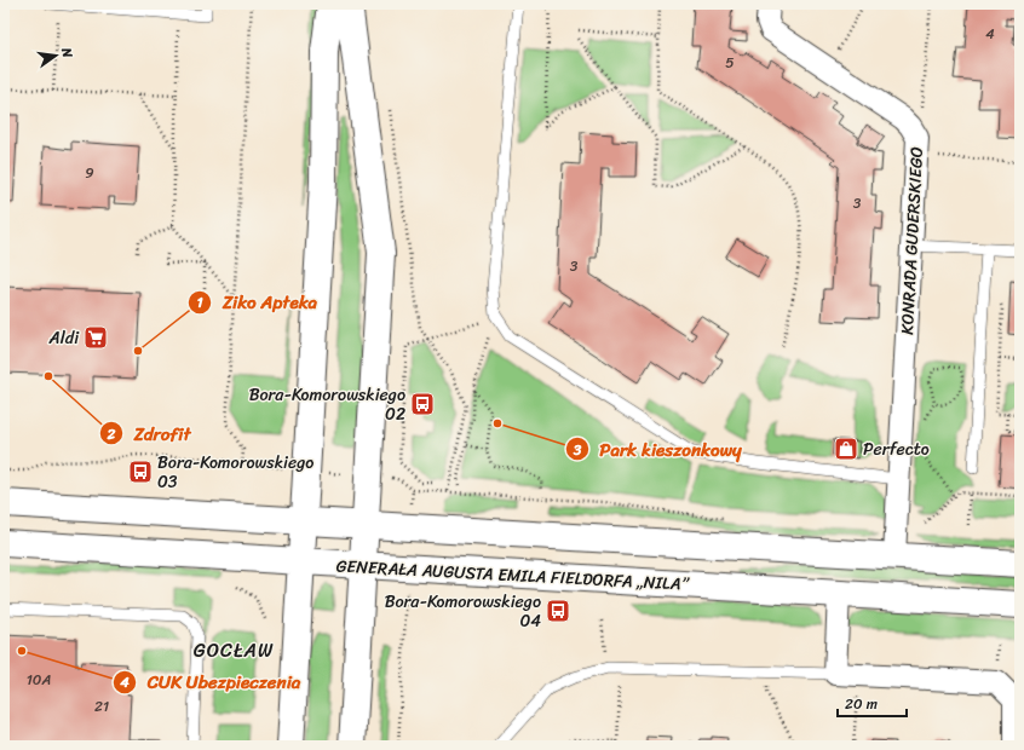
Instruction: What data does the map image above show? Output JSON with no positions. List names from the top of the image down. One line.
{"streets":{"street":["KONRADA GUDERSKIEGO","GENERAŁA AUGUSTA EMILA FIELDORFA „NILA”"]},"districts":["GOCŁAW"],"places":{"supermarket":["Aldi"],"other":["Ziko Apteka","Zdrofit","Park kieszonkowy","CUK Ubezpieczenia"],"bus stop":["Bora-Komorowskiego 02","Bora-Komorowskiego 03","Bora-Komorowskiego 04"],"shop":["Perfecto"]},"house_numbers":["4","5","9","3","3","10A","21"],"scale_bar":"20 m","north":"right"}
